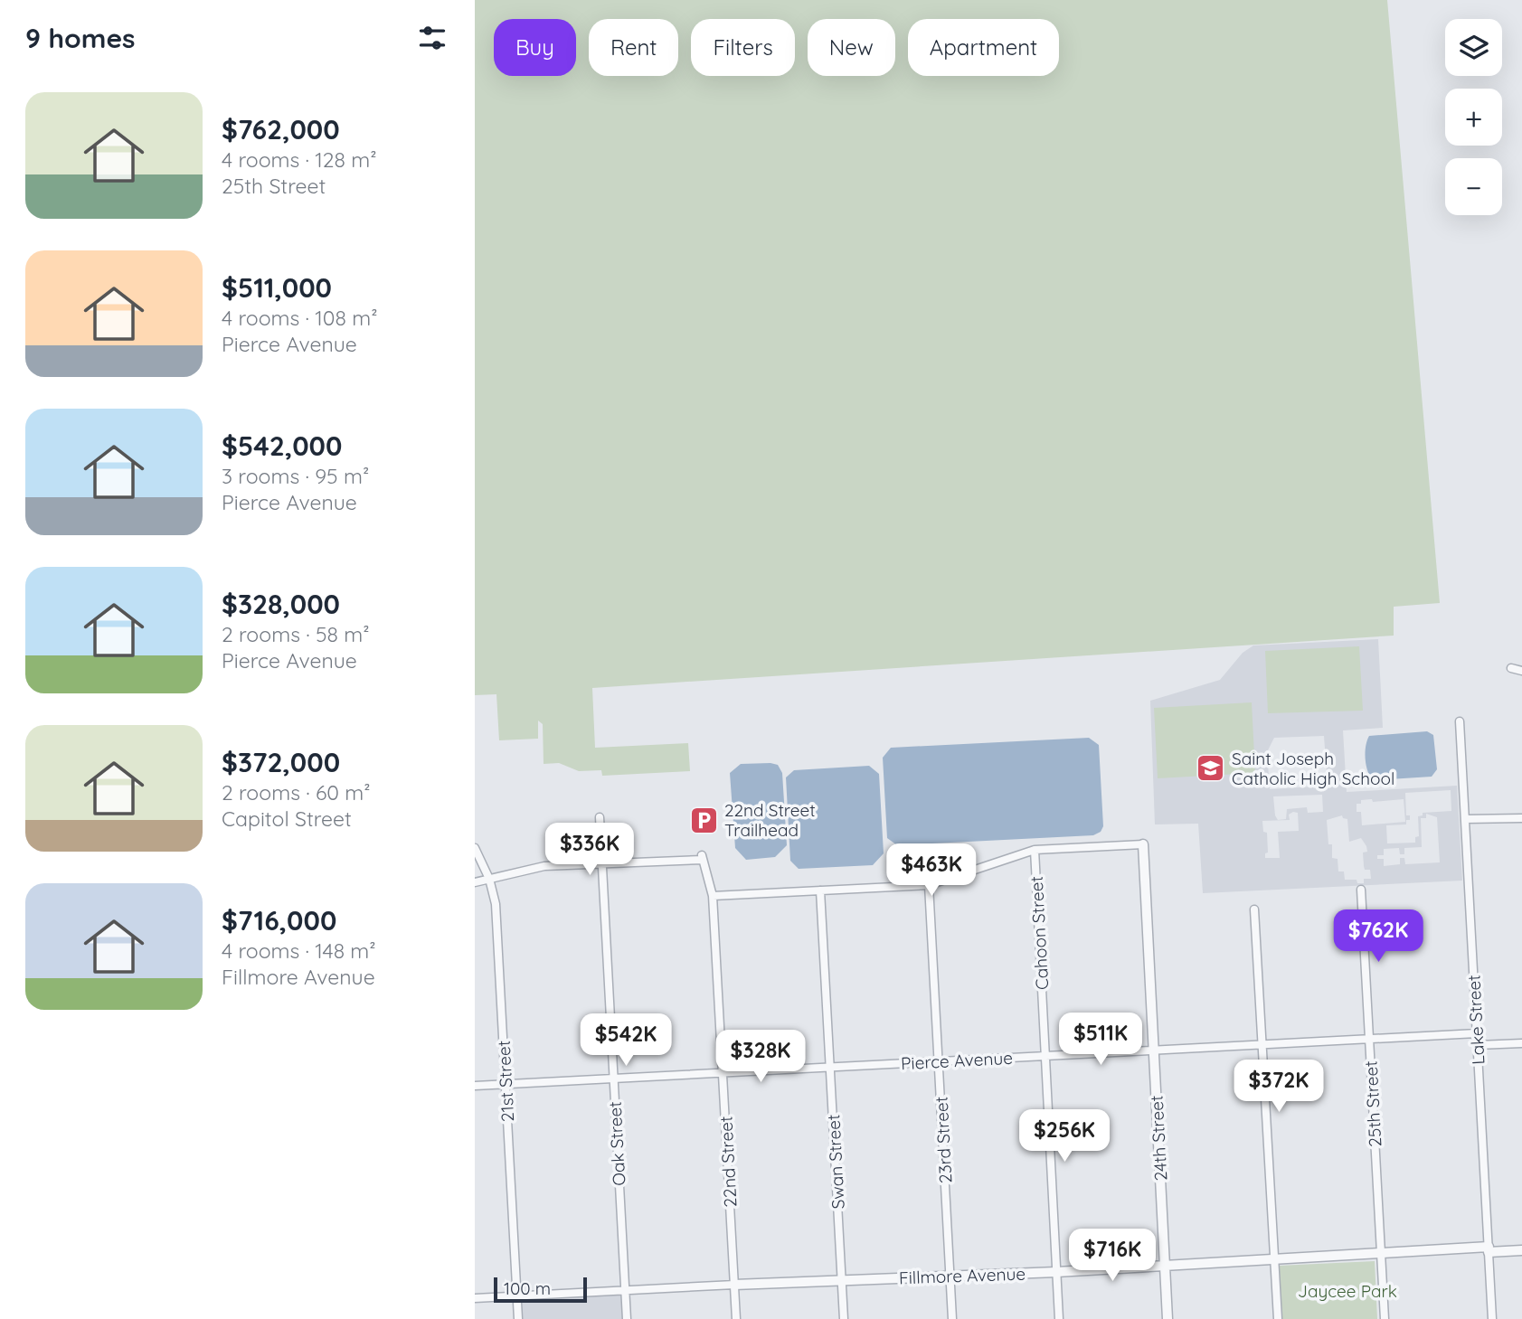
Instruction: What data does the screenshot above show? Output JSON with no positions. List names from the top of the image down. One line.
{"streets":{"street":["Cahoon Street","Lake Street","Pierce Avenue","21st Street","25th Street","24th Street","23rd Street","Oak Street","22nd Street","Swan Street","Fillmore Avenue"]},"crossings":[["Cahoon Street","Pierce Avenue"],["Cahoon Street","Fillmore Avenue"],["Lake Street","Pierce Avenue"],["Lake Street","Fillmore Avenue"],["Pierce Avenue","21st Street"],["Pierce Avenue","25th Street"],["Pierce Avenue","24th Street"],["Pierce Avenue","23rd Street"],["Pierce Avenue","Oak Street"],["Pierce Avenue","22nd Street"],["Pierce Avenue","Swan Street"],["21st Street","Fillmore Avenue"],["25th Street","Fillmore Avenue"],["24th Street","Fillmore Avenue"],["23rd Street","Fillmore Avenue"],["Oak Street","22nd Street"],["Oak Street","Fillmore Avenue"],["22nd Street","Fillmore Avenue"],["Swan Street","Fillmore Avenue"]],"parks":["Jaycee Park"],"places":{"school or university":["Saint Joseph Catholic High School"],"parking":["22nd Street Trailhead"]},"scale_bar":"100 m","page":{"heading":"9 homes","map_buttons":["+","−"],"chip":["Buy","Rent","Filters","New","Apartment"],"list":[{"name":"$762,000","note":"4 rooms · 128 m² · 25th Street"},{"name":"$511,000","note":"4 rooms · 108 m² · Pierce Avenue"},{"name":"$542,000","note":"3 rooms · 95 m² · Pierce Avenue"},{"name":"$328,000","note":"2 rooms · 58 m² · Pierce Avenue"},{"name":"$372,000","note":"2 rooms · 60 m² · Capitol Street"},{"name":"$716,000","note":"4 rooms · 148 m² · Fillmore Avenue"}],"price":["$336K","$463K","$762K","$511K","$542K","$328K","$372K","$256K","$716K"],"scale":"100 m"}}
